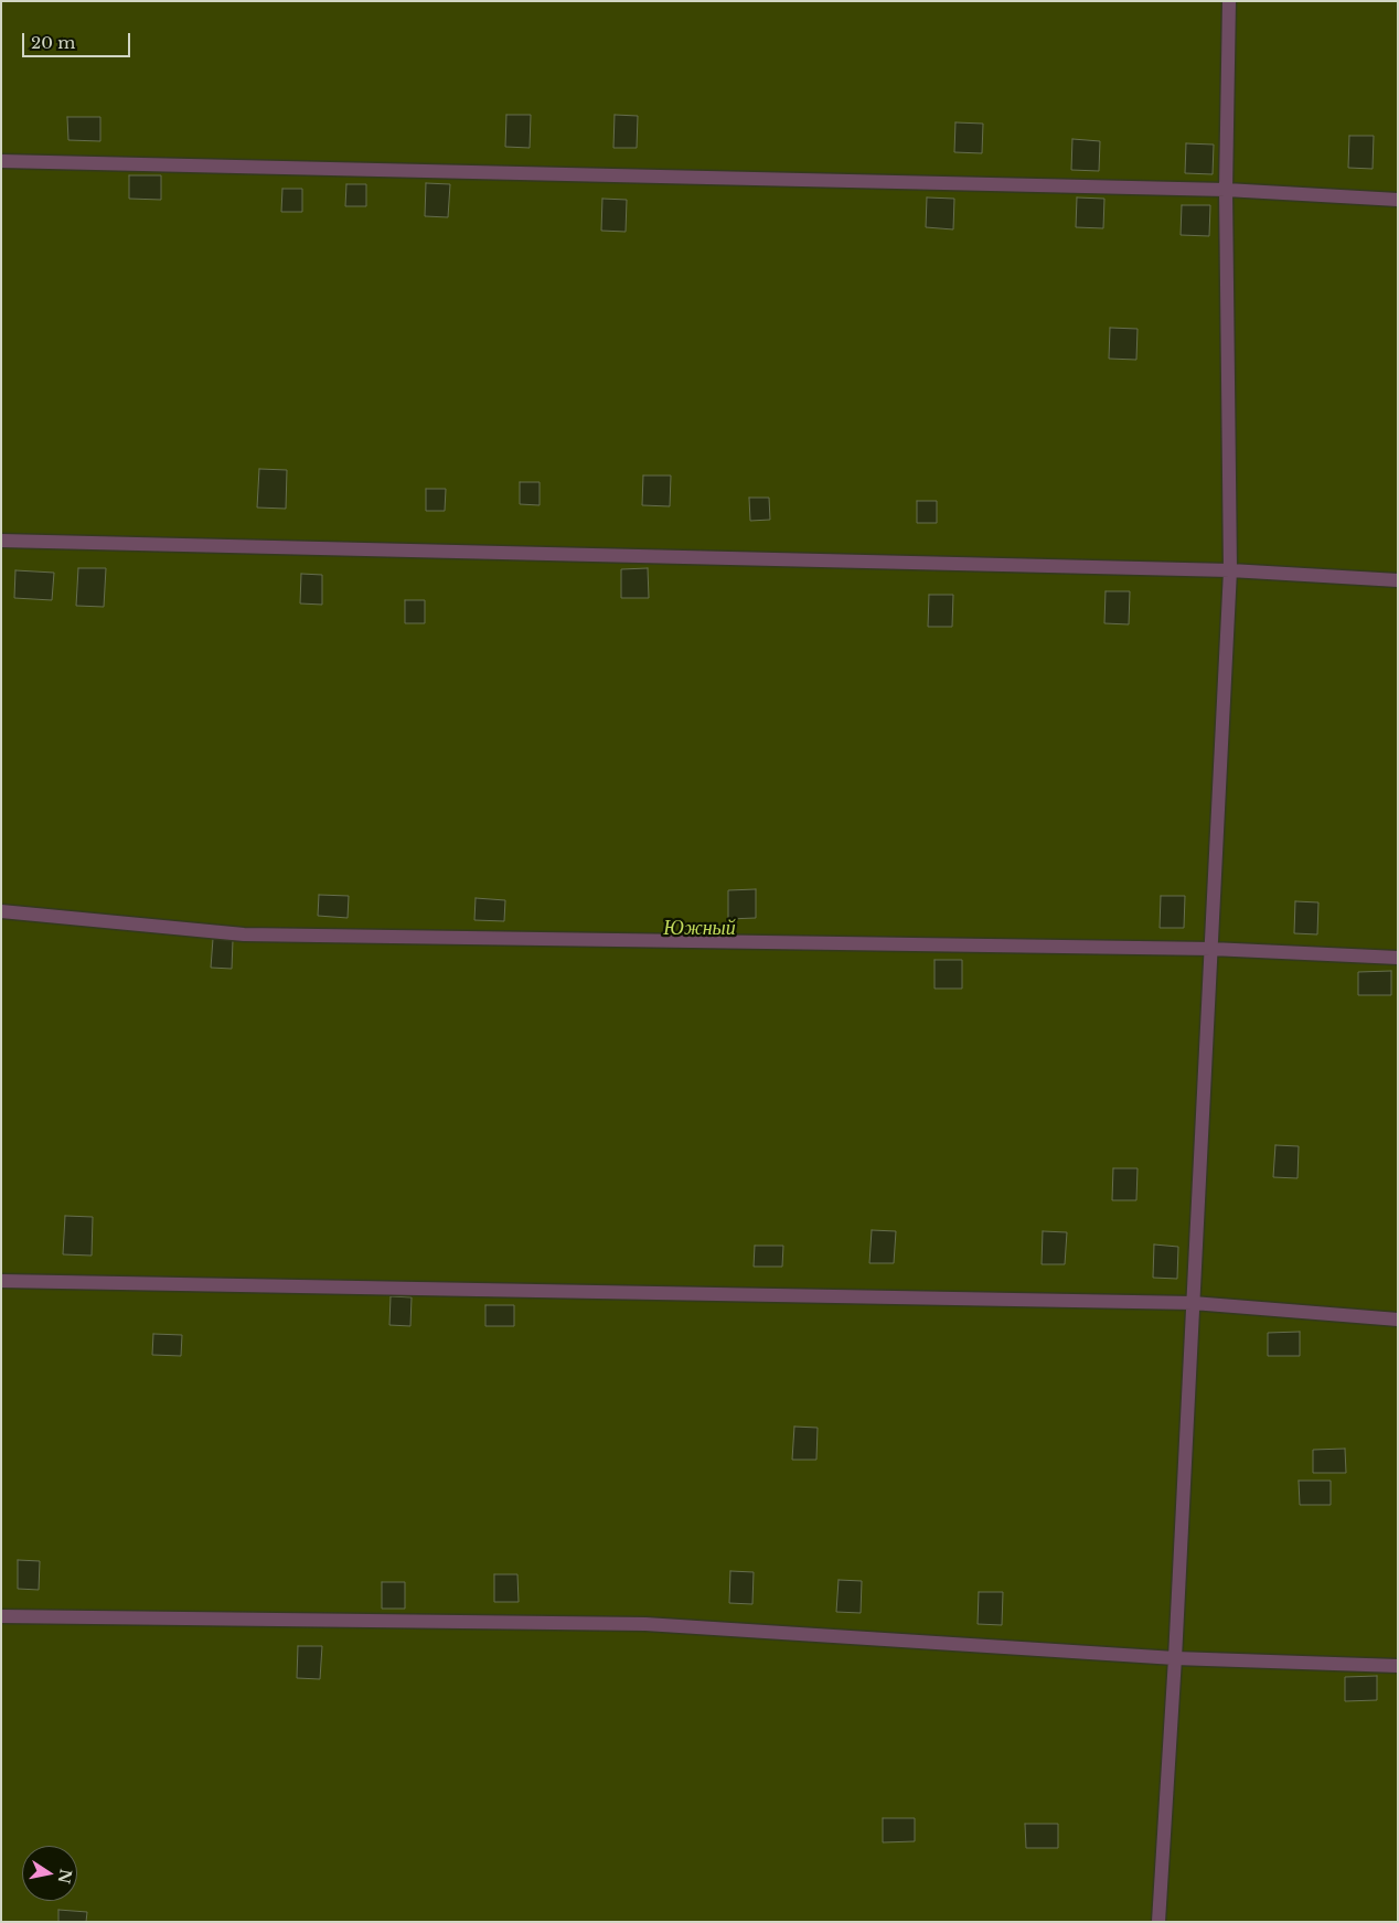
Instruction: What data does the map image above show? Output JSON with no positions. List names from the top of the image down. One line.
{"parks":["Южный"],"scale_bar":"20 m","north":"right"}
